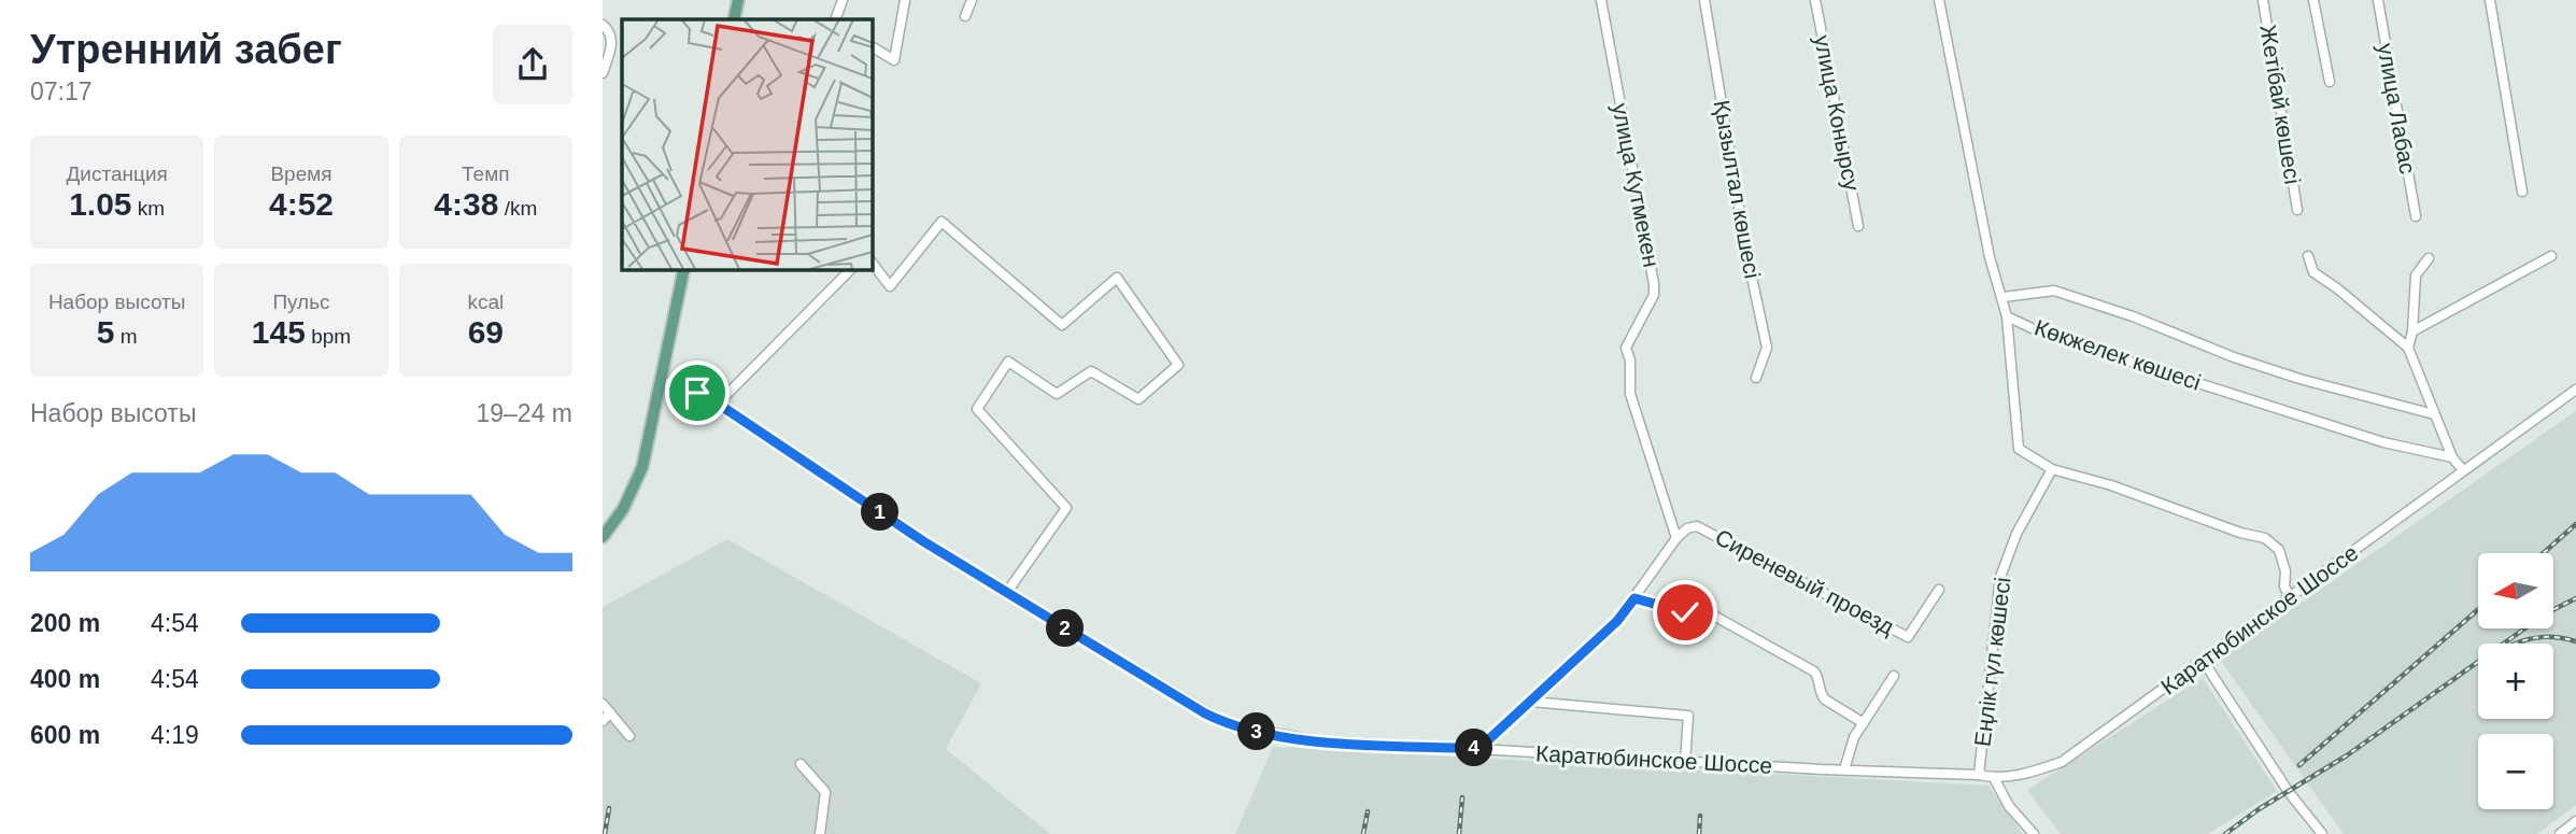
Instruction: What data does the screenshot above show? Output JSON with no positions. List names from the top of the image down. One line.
{"streets":{"street":["Жетібай көшесі","улица Лабас","улица Конырсу","улица Кутмекен","Қызылтал көшесі","Көкжелек көшесі","Сиреневый проезд","Каратюбинское Шоссе","Еңлік гүл көшесі"]},"crossings":[["улица Кутмекен","Сиреневый проезд"],["Каратюбинское Шоссе","Еңлік гүл көшесі"]],"north":"left","page":{"heading":["Утренний забег","07:17"],"stats":[["Дистанция","1.05 km"],["Время","4:52"],["Темп","4:38 /km"],["Набор высоты","5 m"],["Пульс","145 bpm"],["kcal","69"]],"chart":["Набор высоты","19–24 m"],"pins":["1","2","3","4"],"map_buttons":["+","−"],"list":[{"name":"200 m","note":"4:54"},{"name":"400 m","note":"4:54"},{"name":"600 m","note":"4:19"}]}}
